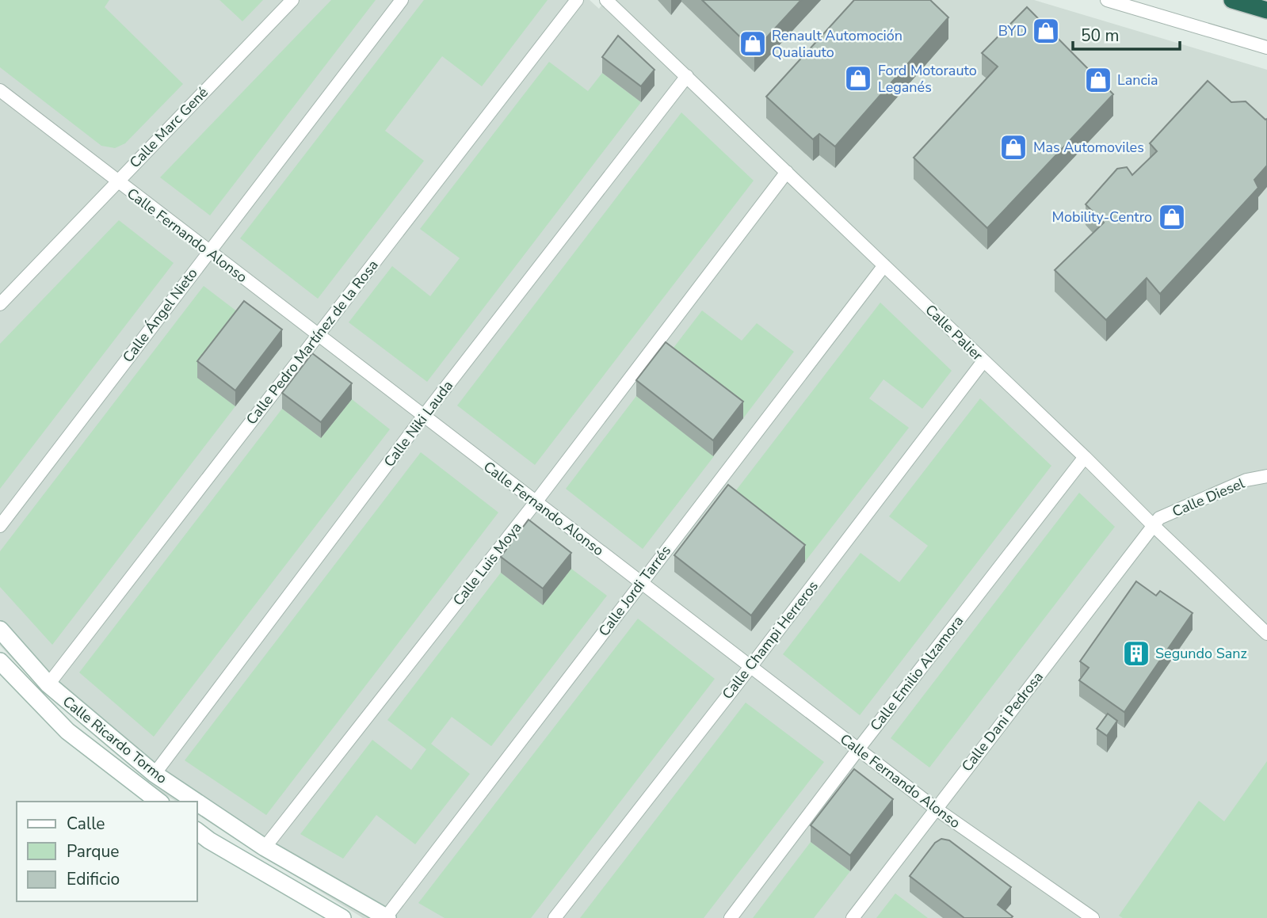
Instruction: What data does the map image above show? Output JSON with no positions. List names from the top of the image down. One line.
{"streets":{"street":["Calle Marc Gené","Calle Fernando Alonso","Calle Ángel Nieto","Calle Palier","Calle Pedro Martínez de la Rosa","Calle Niki Lauda","Calle Diesel","Calle Luis Moya","Calle Jordi Tarrés","Calle Champi Herreros","Calle Emilio Alzamora","Calle Dani Pedrosa","Calle Ricardo Tormo"]},"crossings":[["Calle Marc Gené","Calle Fernando Alonso"],["Calle Fernando Alonso","Calle Ángel Nieto"],["Calle Fernando Alonso","Calle Pedro Martínez de la Rosa"],["Calle Fernando Alonso","Calle Niki Lauda"],["Calle Fernando Alonso","Calle Luis Moya"],["Calle Fernando Alonso","Calle Jordi Tarrés"],["Calle Fernando Alonso","Calle Champi Herreros"],["Calle Fernando Alonso","Calle Emilio Alzamora"],["Calle Fernando Alonso","Calle Dani Pedrosa"],["Calle Palier","Calle Niki Lauda"],["Calle Palier","Calle Diesel"],["Calle Palier","Calle Luis Moya"],["Calle Palier","Calle Jordi Tarrés"],["Calle Palier","Calle Champi Herreros"],["Calle Palier","Calle Emilio Alzamora"],["Calle Palier","Calle Dani Pedrosa"],["Calle Pedro Martínez de la Rosa","Calle Ricardo Tormo"],["Calle Niki Lauda","Calle Ricardo Tormo"],["Calle Diesel","Calle Dani Pedrosa"],["Calle Luis Moya","Calle Ricardo Tormo"],["Calle Jordi Tarrés","Calle Ricardo Tormo"]],"places":{"shop":["BYD","Renault Automoción Qualiauto","Ford Motorauto Leganés","Lancia","Mas Automoviles","Mobility-Centro"],"building":["Segundo Sanz"]},"legend":["Calle","Parque","Edificio"],"scale_bar":"50 m"}
